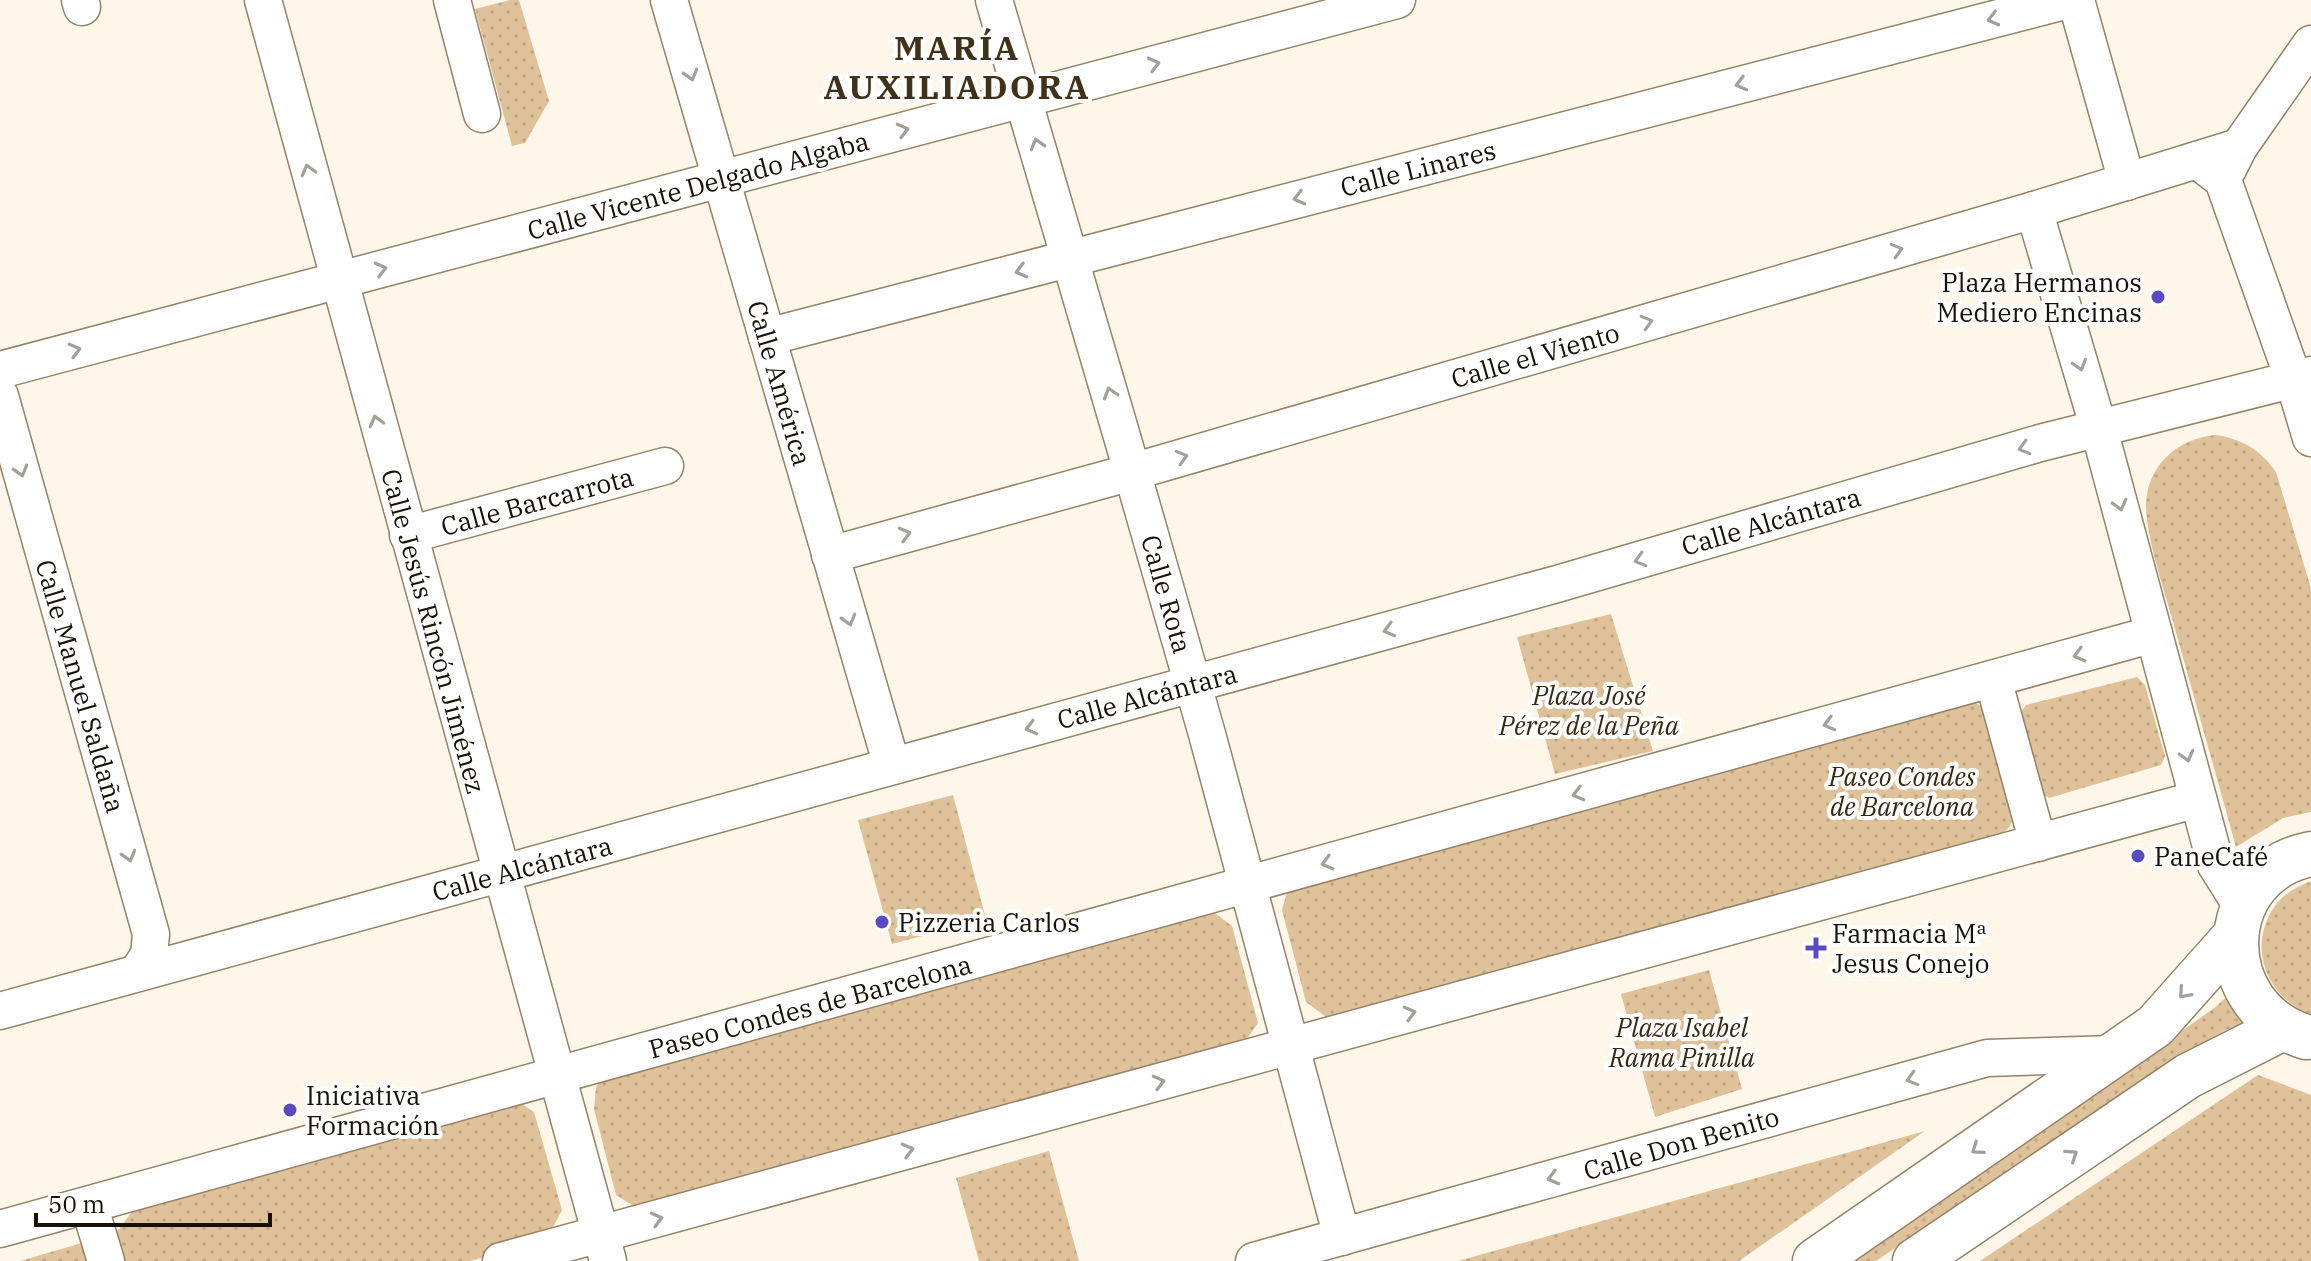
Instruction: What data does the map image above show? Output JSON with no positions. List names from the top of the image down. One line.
{"streets":{"street":["Calle Linares","Calle Vicente Delgado Algaba","Calle el Viento","Calle América","Calle Barcarrota","Calle Alcántara","Calle Rota","Calle Jesús Rincón Jiménez","Calle Manuel Saldaña","Paseo Condes de Barcelona","Calle Don Benito"]},"crossings":[["Calle Linares","Calle América"],["Calle Linares","Calle Rota"],["Calle Vicente Delgado Algaba","Calle América"],["Calle Vicente Delgado Algaba","Calle Rota"],["Calle Vicente Delgado Algaba","Calle Jesús Rincón Jiménez"],["Calle el Viento","Calle América"],["Calle el Viento","Calle Rota"],["Calle América","Calle Alcántara"],["Calle Barcarrota","Calle Jesús Rincón Jiménez"],["Calle Alcántara","Calle Rota"],["Calle Alcántara","Calle Jesús Rincón Jiménez"],["Calle Alcántara","Calle Manuel Saldaña"],["Calle Rota","Paseo Condes de Barcelona"],["Calle Rota","Calle Don Benito"],["Calle Jesús Rincón Jiménez","Paseo Condes de Barcelona"]],"one_way":["Calle Linares","Calle Vicente Delgado Algaba","Calle el Viento","Calle América","Calle Alcántara","Calle Jesús Rincón Jiménez","Calle Manuel Saldaña"],"districts":["MARÍA AUXILIADORA"],"parks":["Plaza José Pérez de la Peña","Paseo Condes de Barcelona","Plaza Isabel Rama Pinilla"],"places":{"other":["Plaza Hermanos Mediero Encinas","PaneCafé","Pizzeria Carlos","Iniciativa Formación"],"health":["Farmacia Mª Jesus Conejo"]},"scale_bar":"50 m"}
